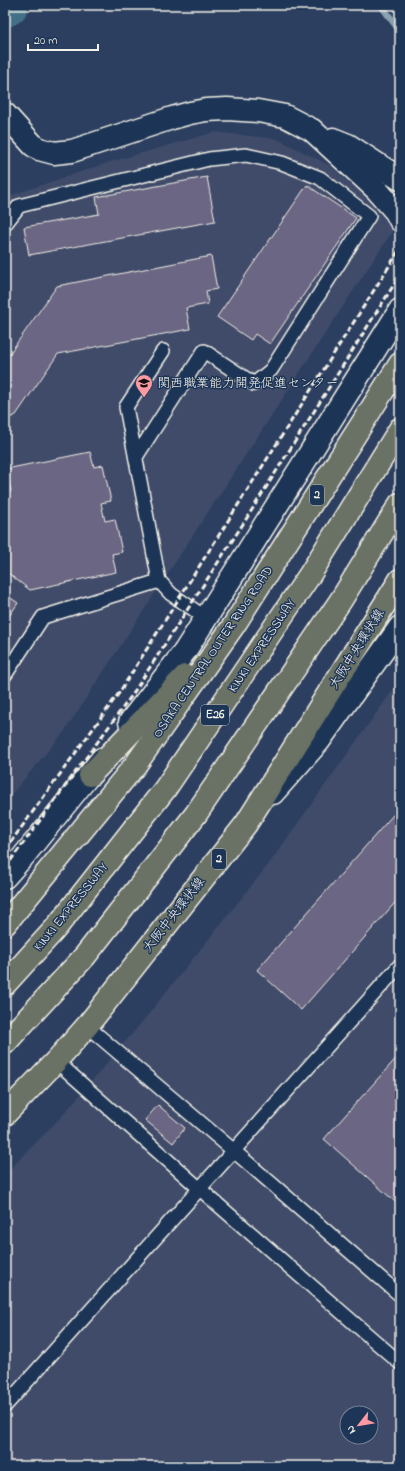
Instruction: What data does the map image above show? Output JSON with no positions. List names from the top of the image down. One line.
{"streets":{"main road":["2","KINKI EXPRESSWAY","大阪中央環状線","OSAKA CENTRAL OUTER RING ROAD","E26"]},"places":{"school or university":["関西職業能力開発促進センター"]},"scale_bar":"20 m","north":"bottom left"}
